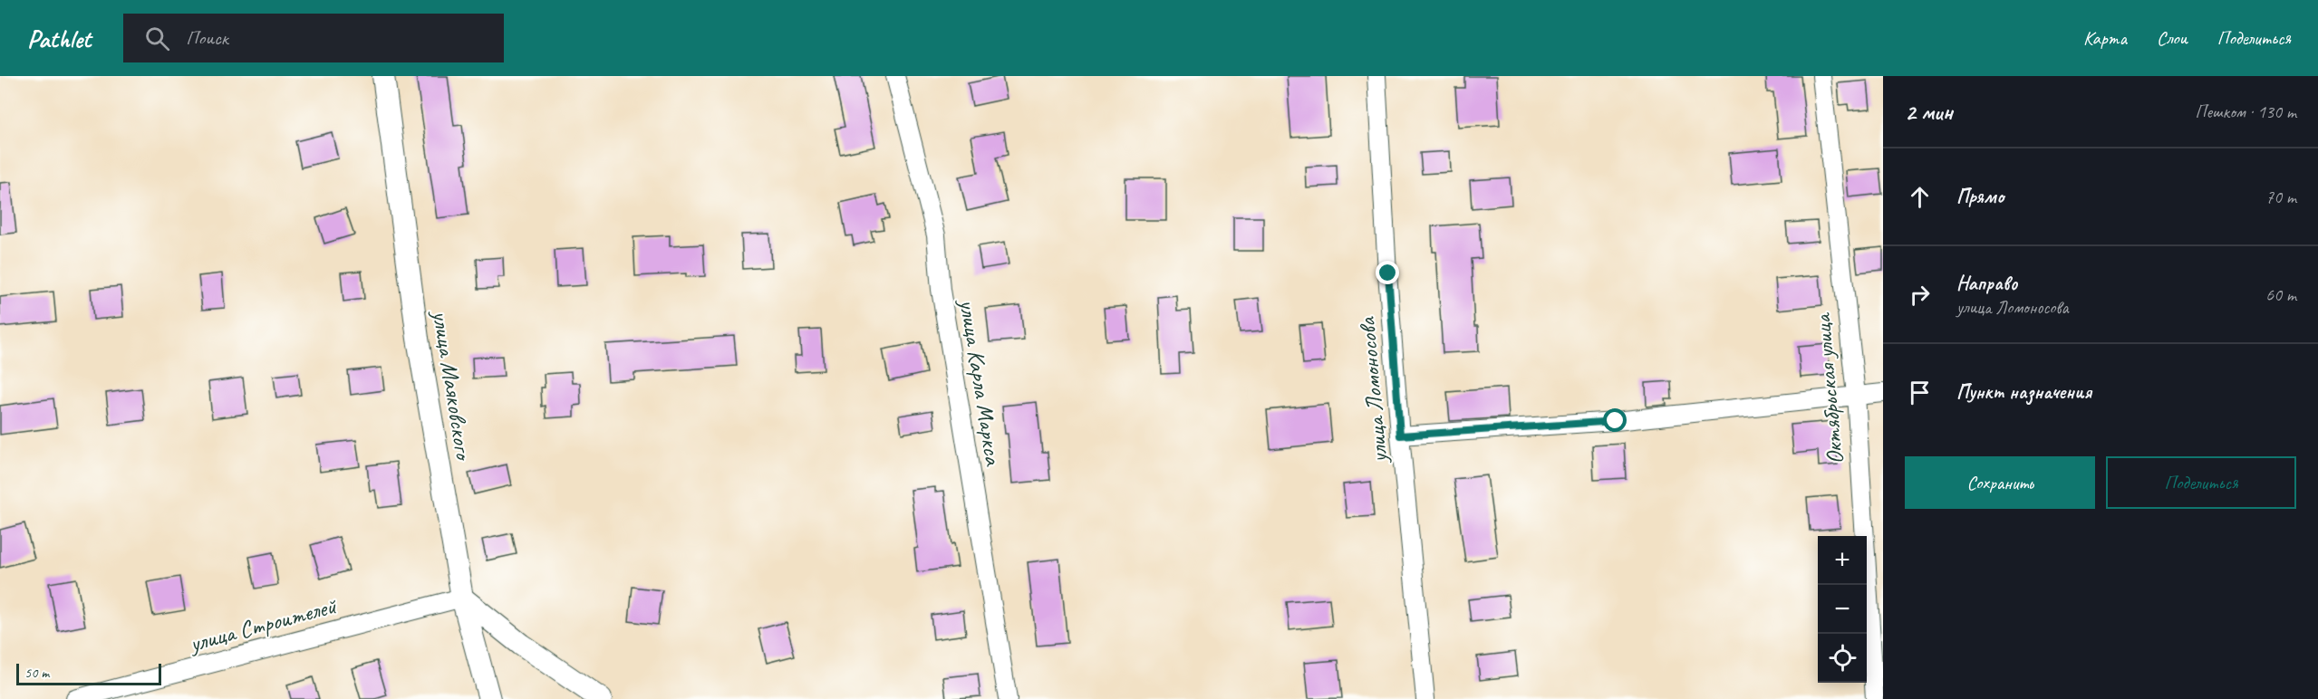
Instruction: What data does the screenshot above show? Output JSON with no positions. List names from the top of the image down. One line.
{"streets":{"street":["улица Карла Маркса","улица Маяковского","Октябрьская улица","улица Ломоносова","улица Строителей"]},"crossings":[["улица Маяковского","улица Строителей"]],"scale_bar":"50 m","page":{"header":"Pathlet","search":"Поиск","nav":["Карта","Слои","Поделиться"],"heading":["2 мин","Пешком · 130 m"],"list":[["Прямо","70 m"],["Направо","улица Ломоносова","60 m"],"Пункт назначения"],"buttons":["Сохранить","Поделиться"],"map_buttons":["+","−"],"scale":"50 m"}}
